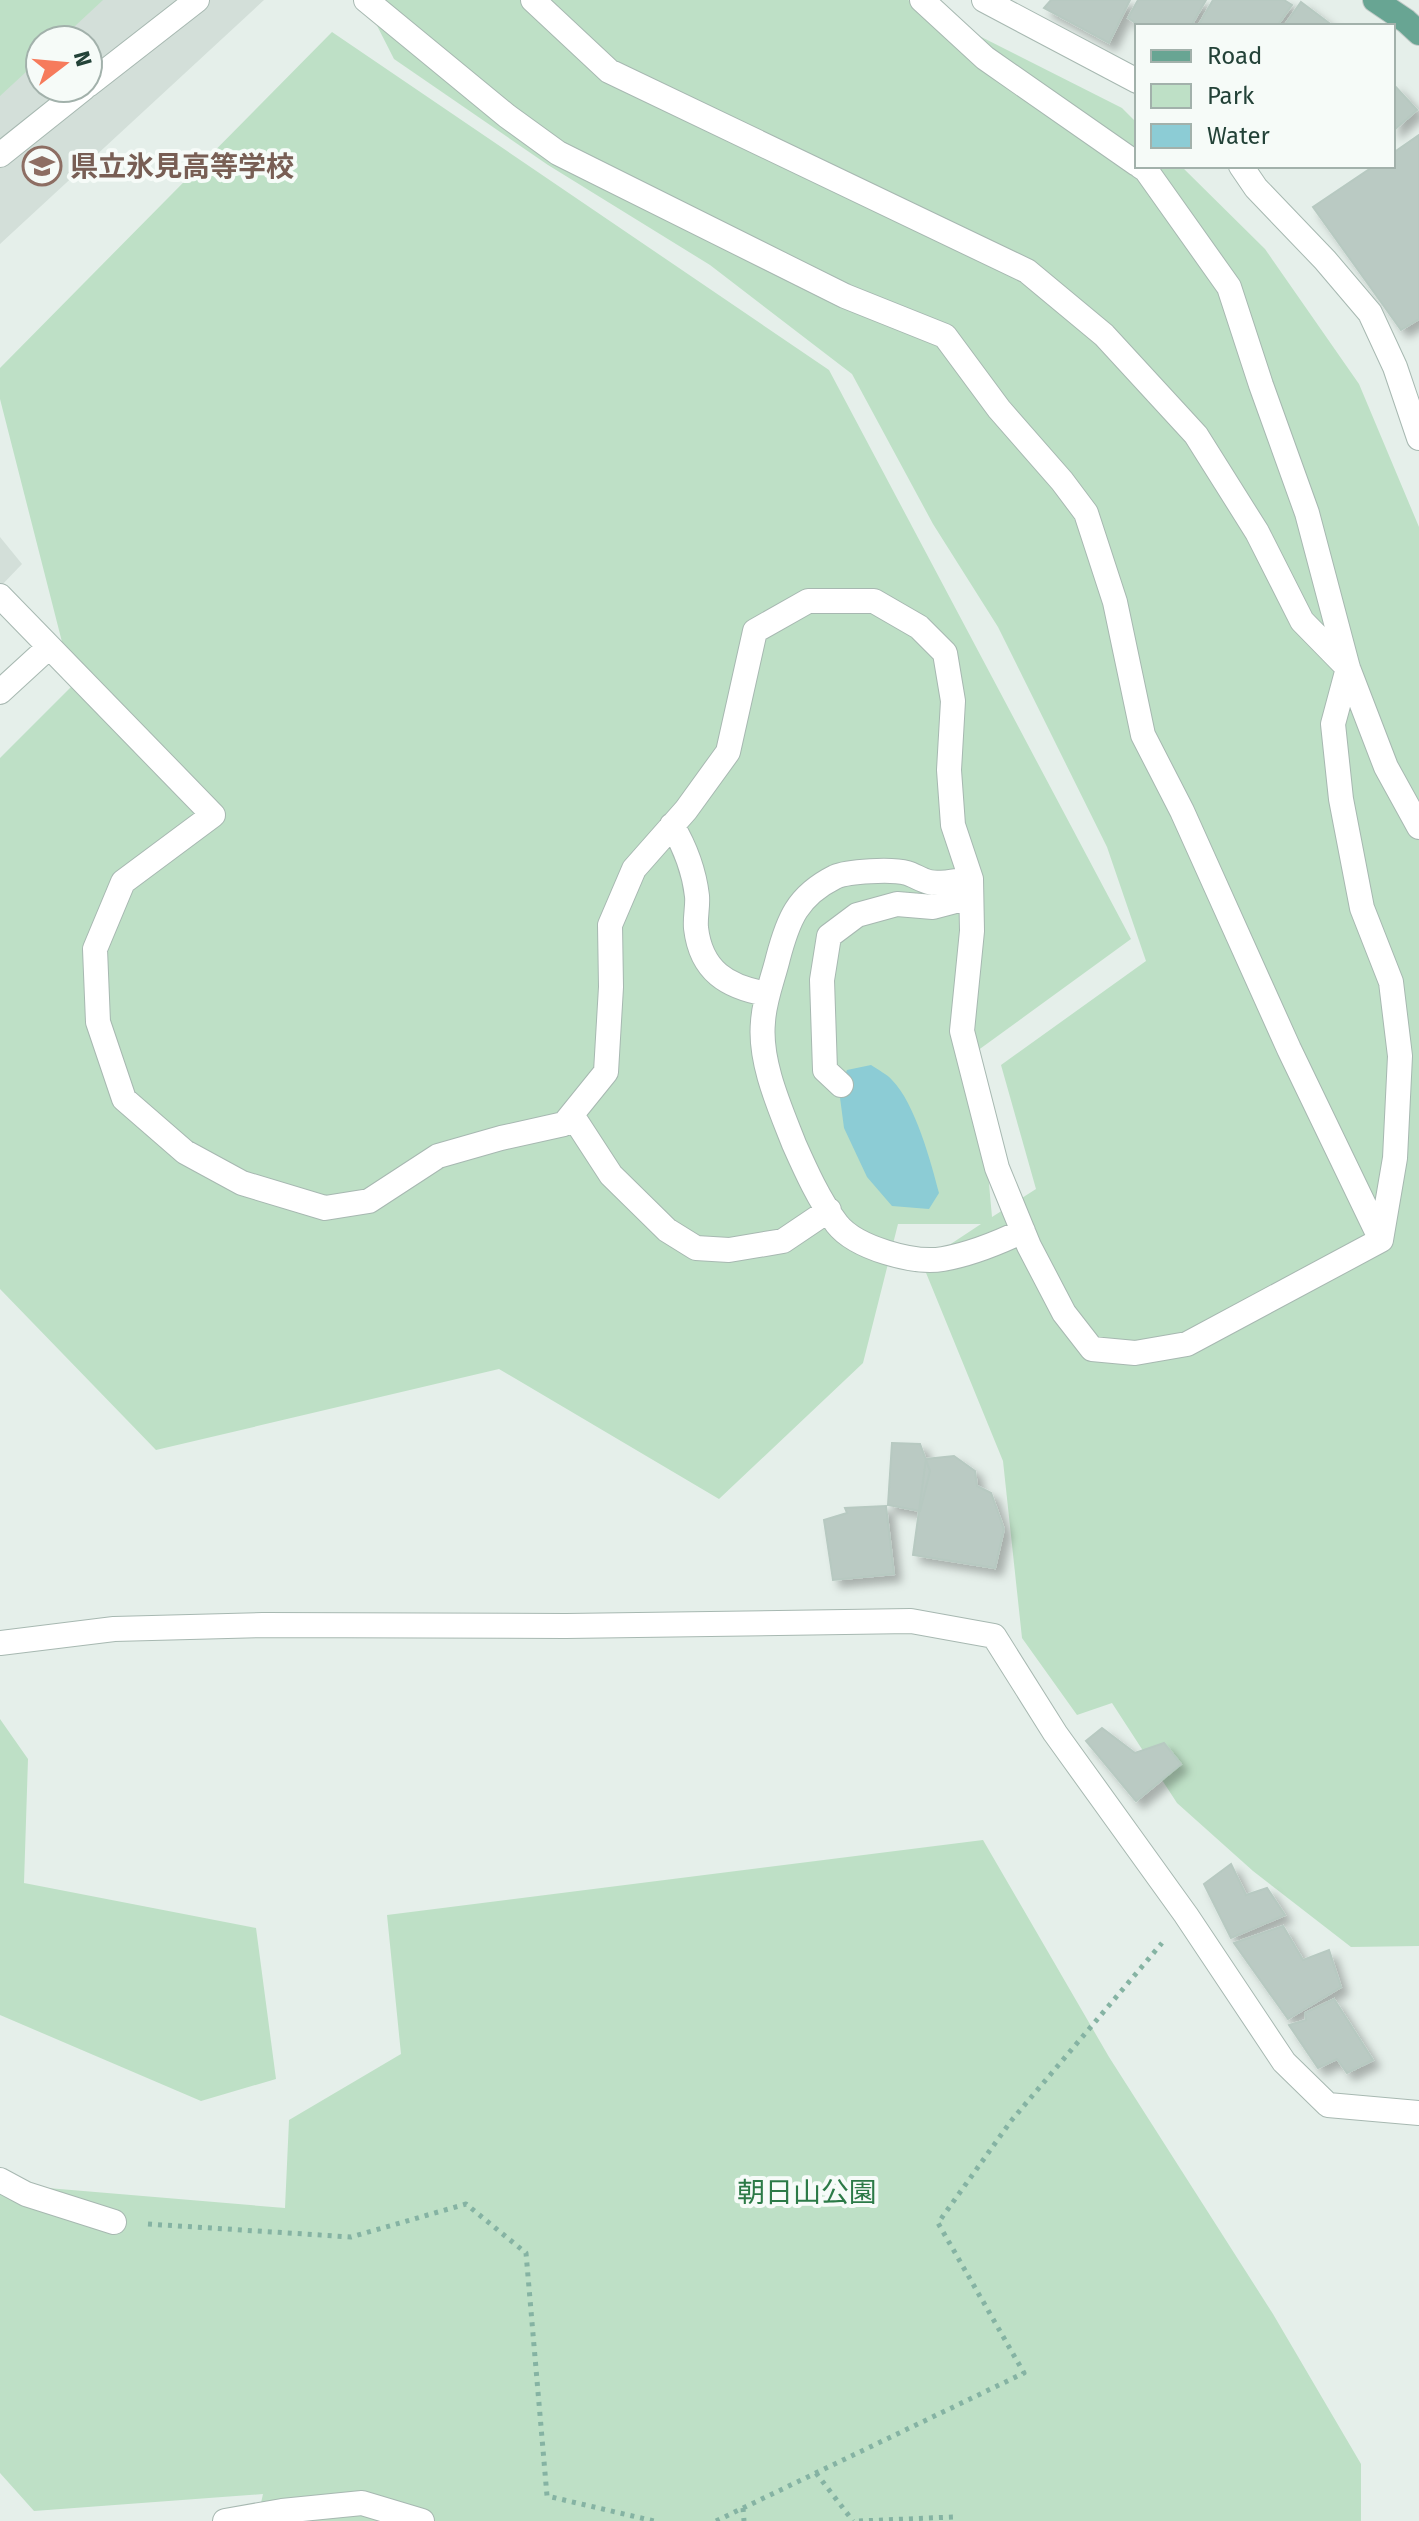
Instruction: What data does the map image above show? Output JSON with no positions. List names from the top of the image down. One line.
{"parks":["朝日山公園"],"places":{"school or university":["県立氷見高等学校"]},"legend":["Road","Park","Water"],"north":"right"}
